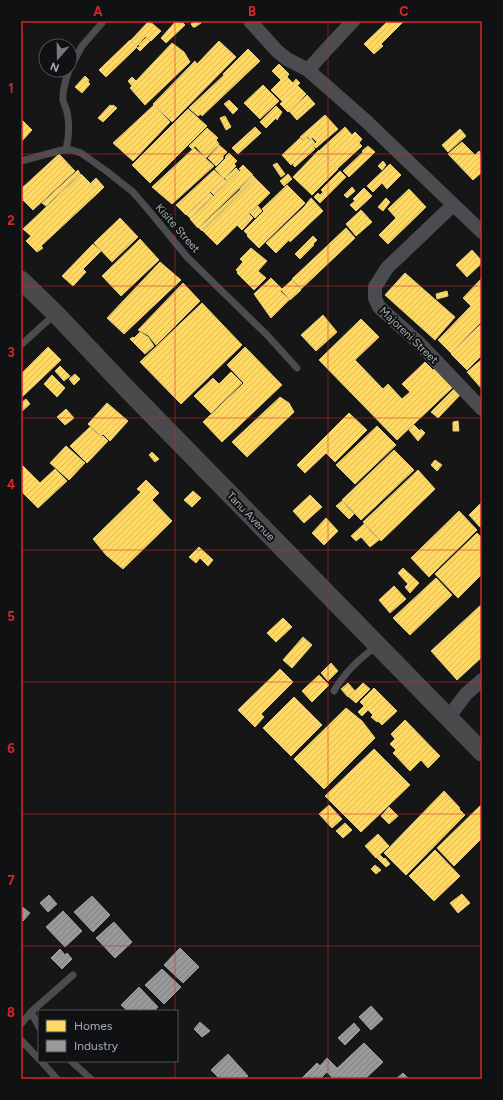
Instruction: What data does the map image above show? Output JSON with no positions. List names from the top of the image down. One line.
{"streets":{"street":["Majoreni Street","Tanu Avenue"],"lane":["Kisite Street"]},"legend":["Homes","Industry"],"north":"bottom","grid":{"columns":["A","B","C"],"rows":["1","2","3","4","5","6","7","8"]}}
